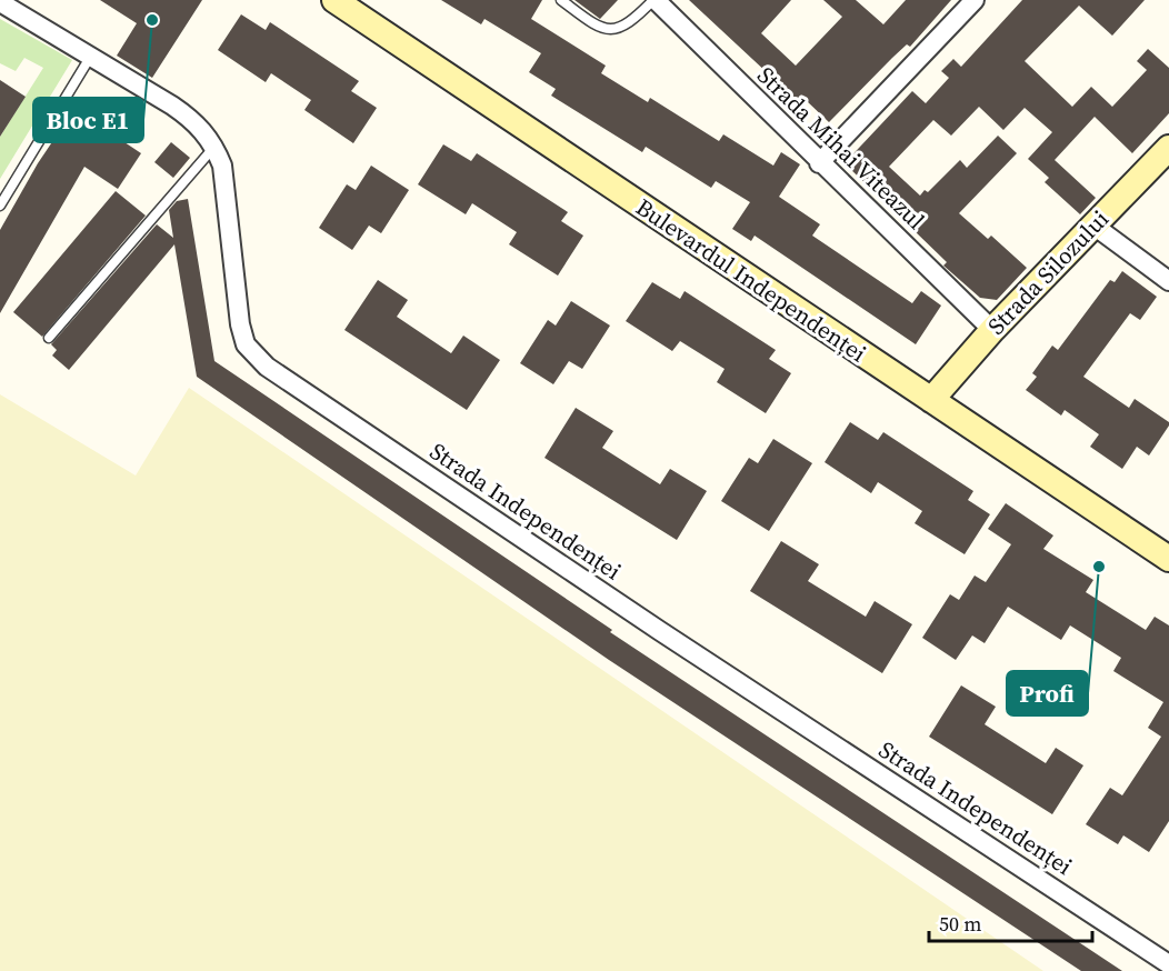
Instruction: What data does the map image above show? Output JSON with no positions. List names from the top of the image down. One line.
{"streets":{"main road":["Strada Silozului","Bulevardul Independenței"],"street":["Strada Mihai Viteazul","Strada Independenței"]},"crossings":[["Strada Mihai Viteazul","Strada Silozului"],["Strada Silozului","Bulevardul Independenței"]],"places":["Bloc E1","Profi"],"scale_bar":"50 m"}
